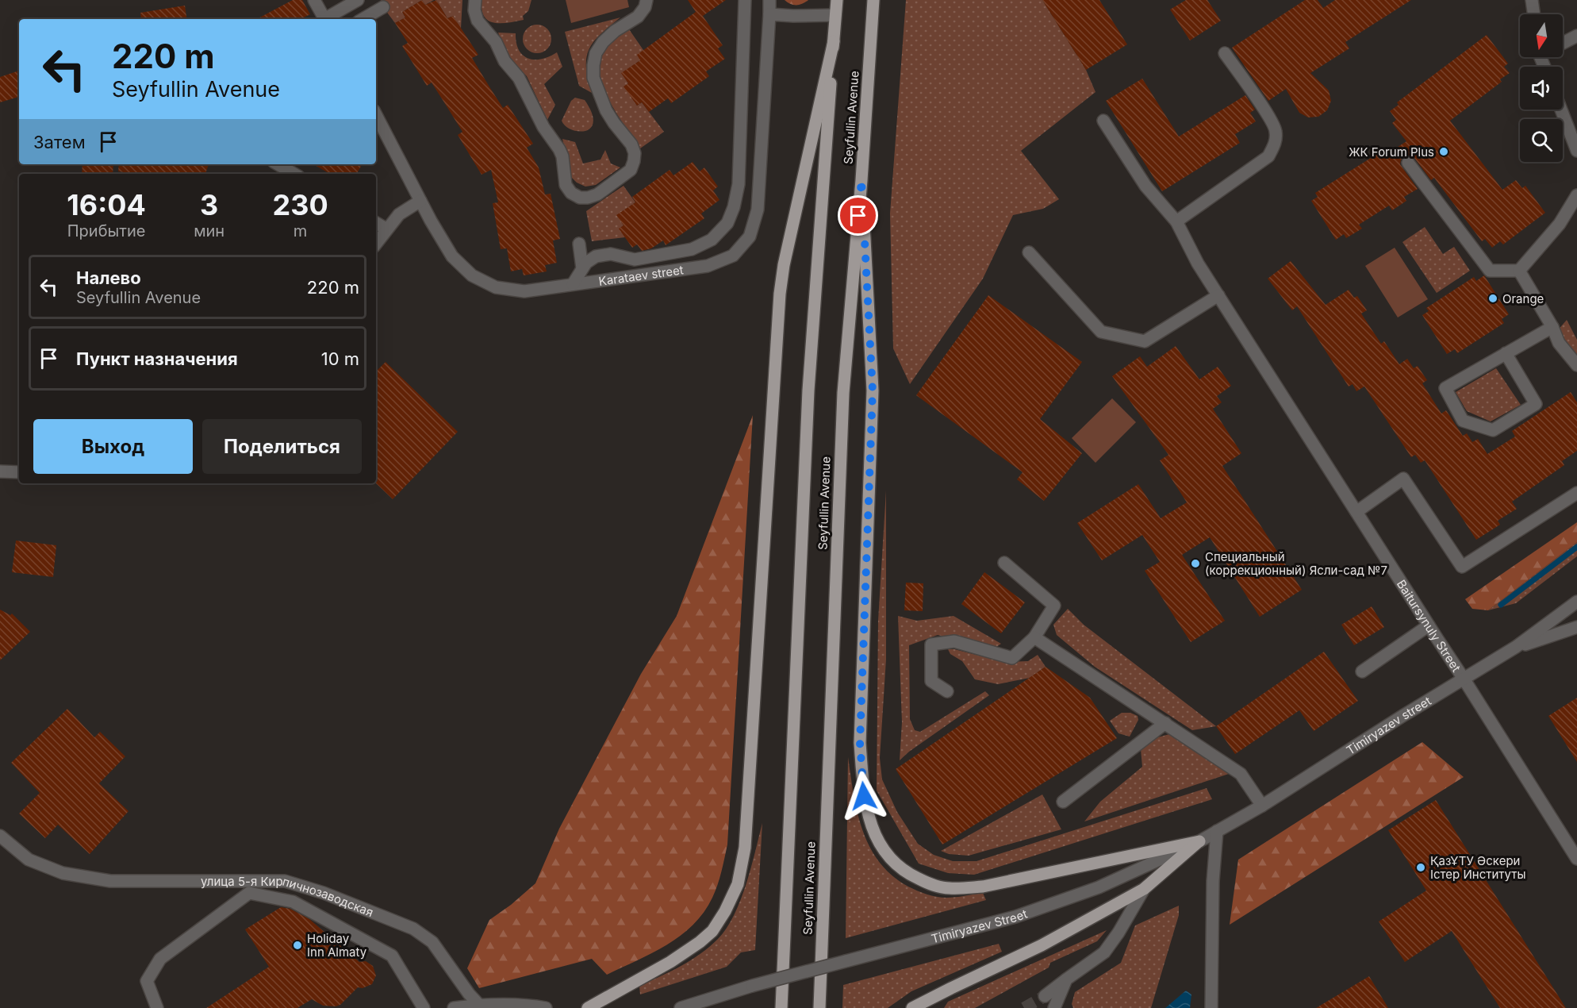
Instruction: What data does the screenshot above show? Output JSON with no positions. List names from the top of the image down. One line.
{"streets":{"main road":["Seyfullin Avenue"],"street":["Karataev street","Baitursynuly Street","Timiryazev street","улица 5-я Кирпичнозаводская","Timiryazev Street"]},"crossings":[["Baitursynuly Street","Timiryazev street"],["Timiryazev street","Timiryazev Street"]],"places":["ЖК Forum Plus","Orange","Специальный (коррекционный) Ясли-сад №7","ҚазҰТУ Әскери Істер Институты","Holiday Inn Almaty"],"north":"bottom","page":{"turn":["220 m","Seyfullin Avenue"],"then":"Затем","eta":["16:04","Прибытие","3","мин","230","m"],"list":[{"name":"Налево","note":"Seyfullin Avenue","value":"220 m"},{"name":"Пункт назначения","value":"10 m"}],"buttons":["Выход","Поделиться"]}}
